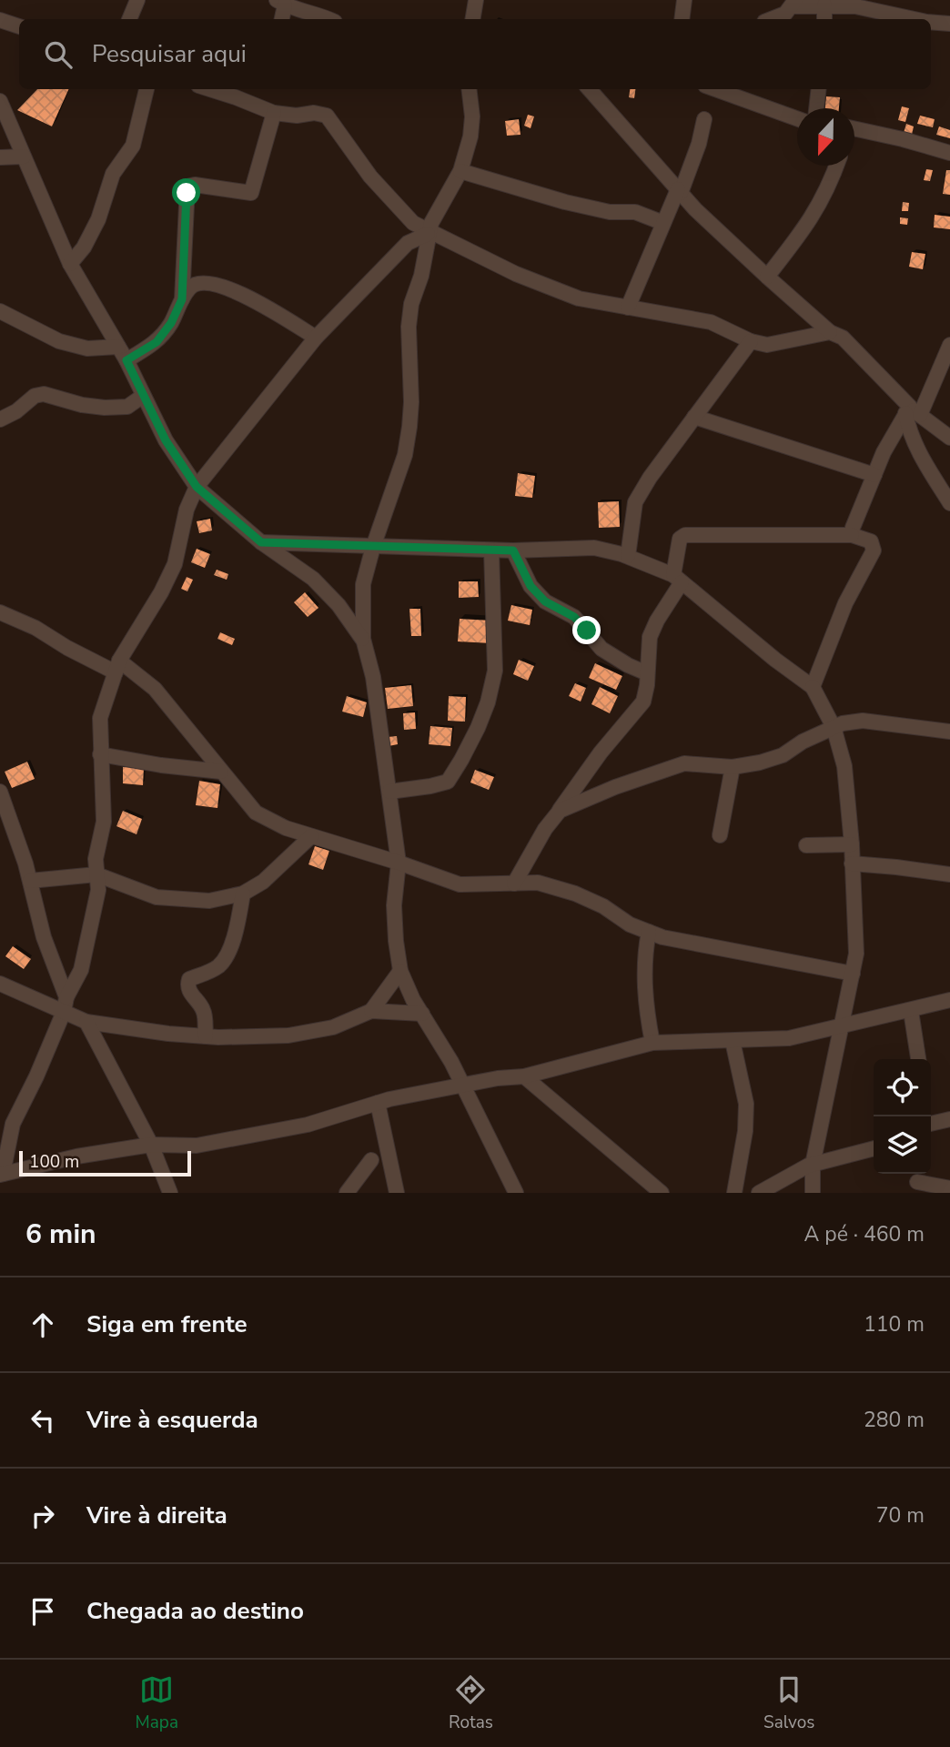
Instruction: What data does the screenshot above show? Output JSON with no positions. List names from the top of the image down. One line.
{"scale_bar":"100 m","north":"bottom","page":{"search":"Pesquisar aqui","scale":"100 m","heading":["6 min","A pé · 460 m"],"list":[["Siga em frente","110 m"],["Vire à esquerda","280 m"],["Vire à direita","70 m"],"Chegada ao destino"],"nav":["Mapa","Rotas","Salvos"]}}
